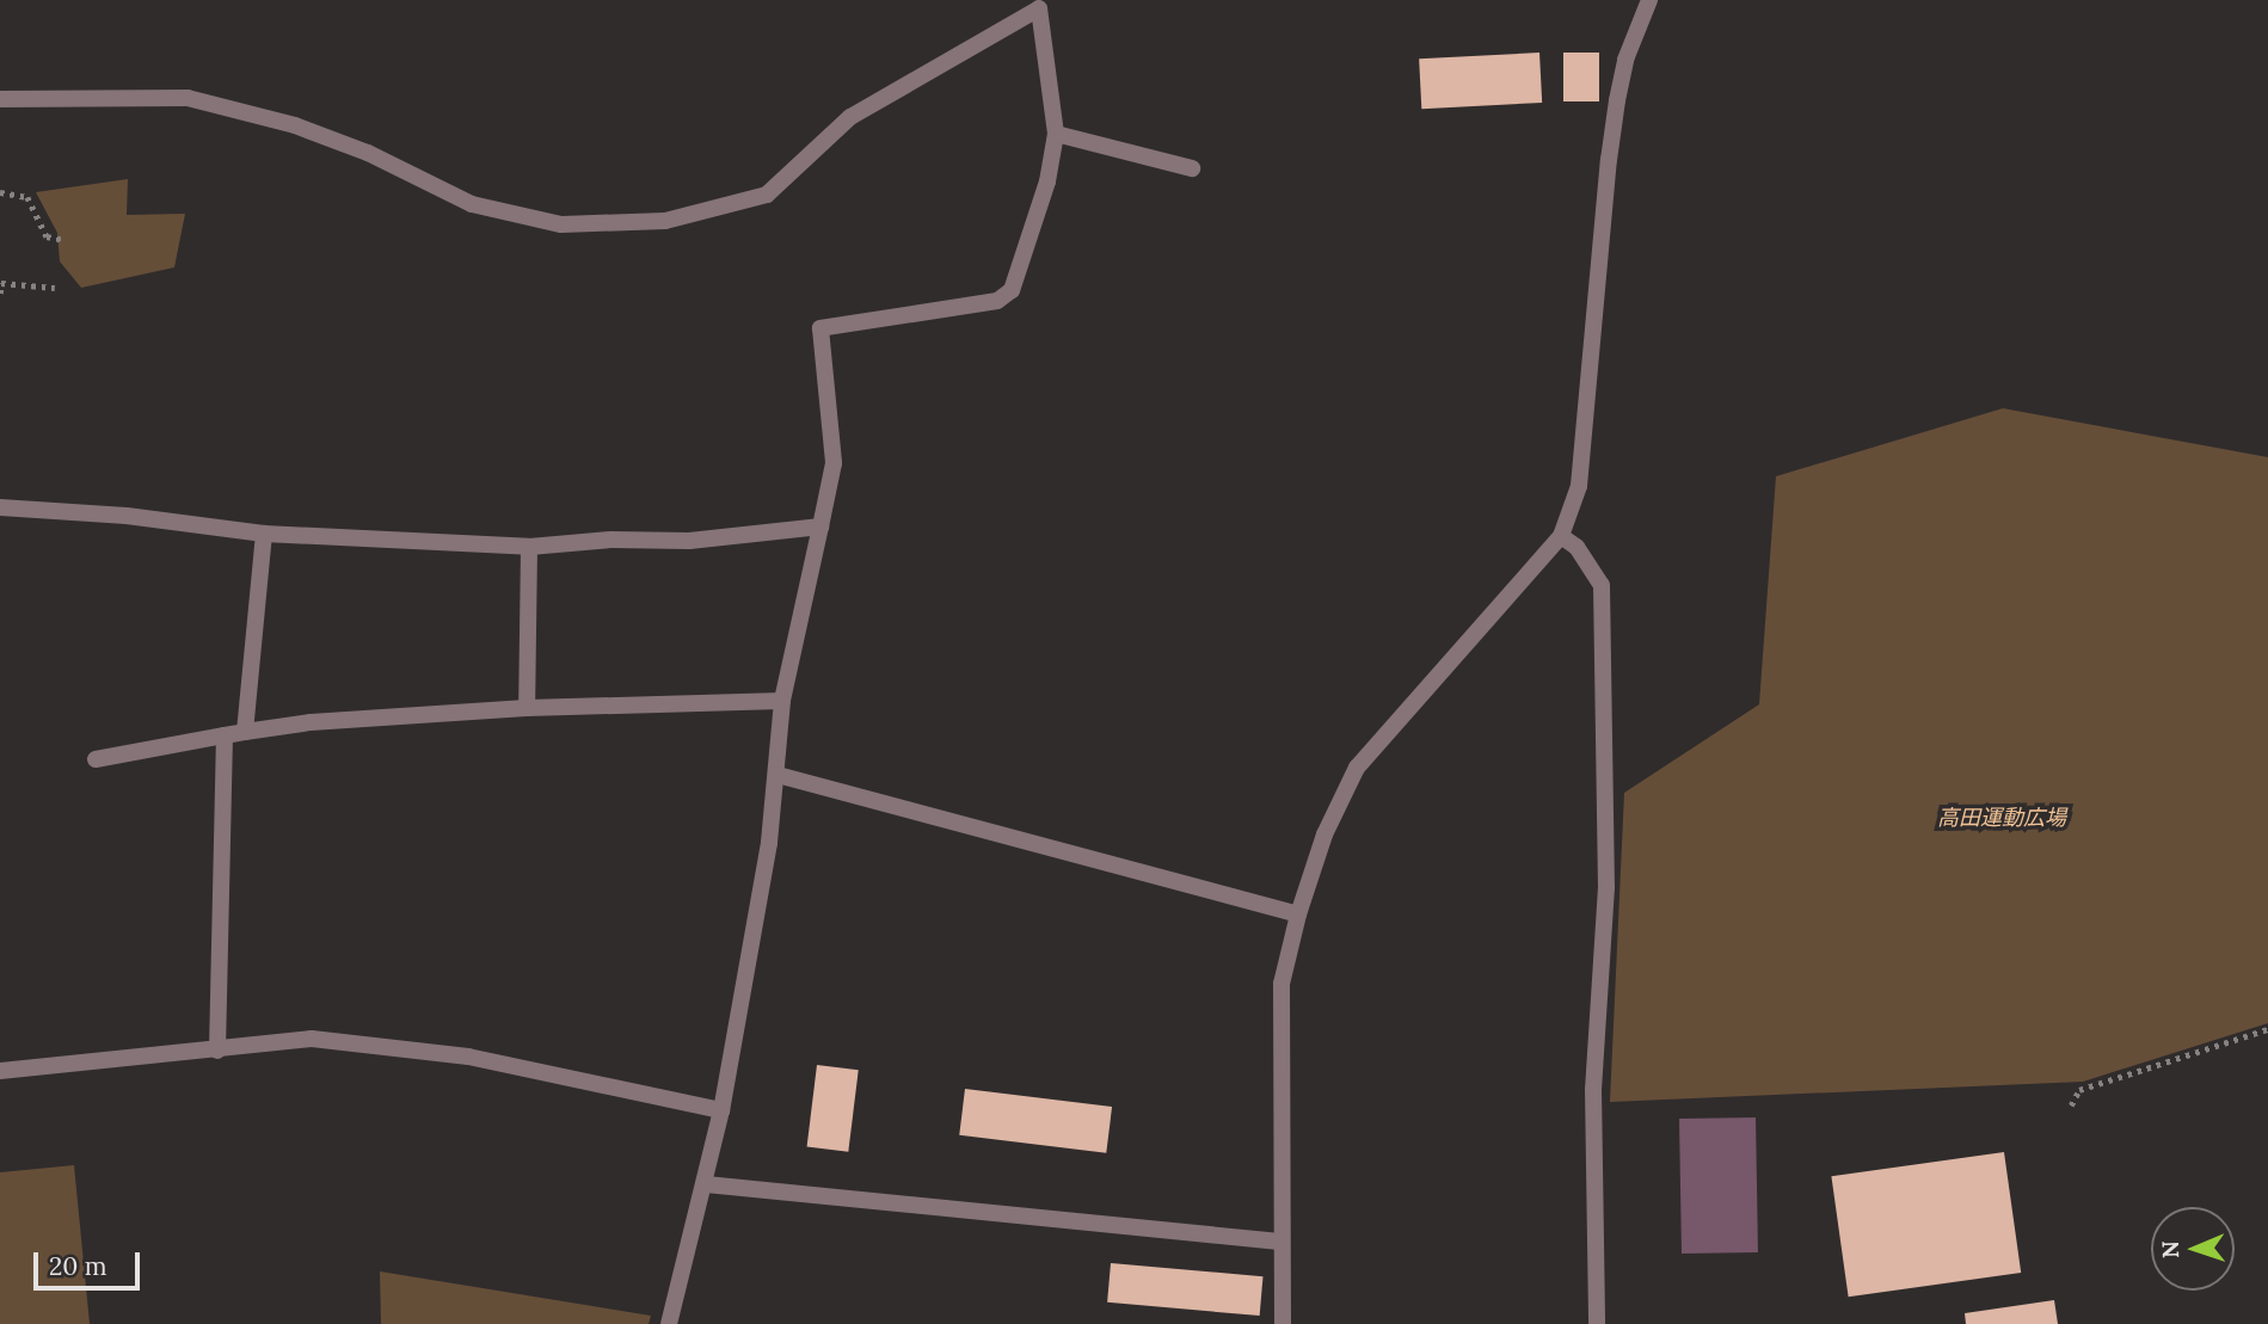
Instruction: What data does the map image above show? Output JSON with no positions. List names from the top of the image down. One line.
{"parks":["高田運動広場"],"scale_bar":"20 m","north":"left"}
